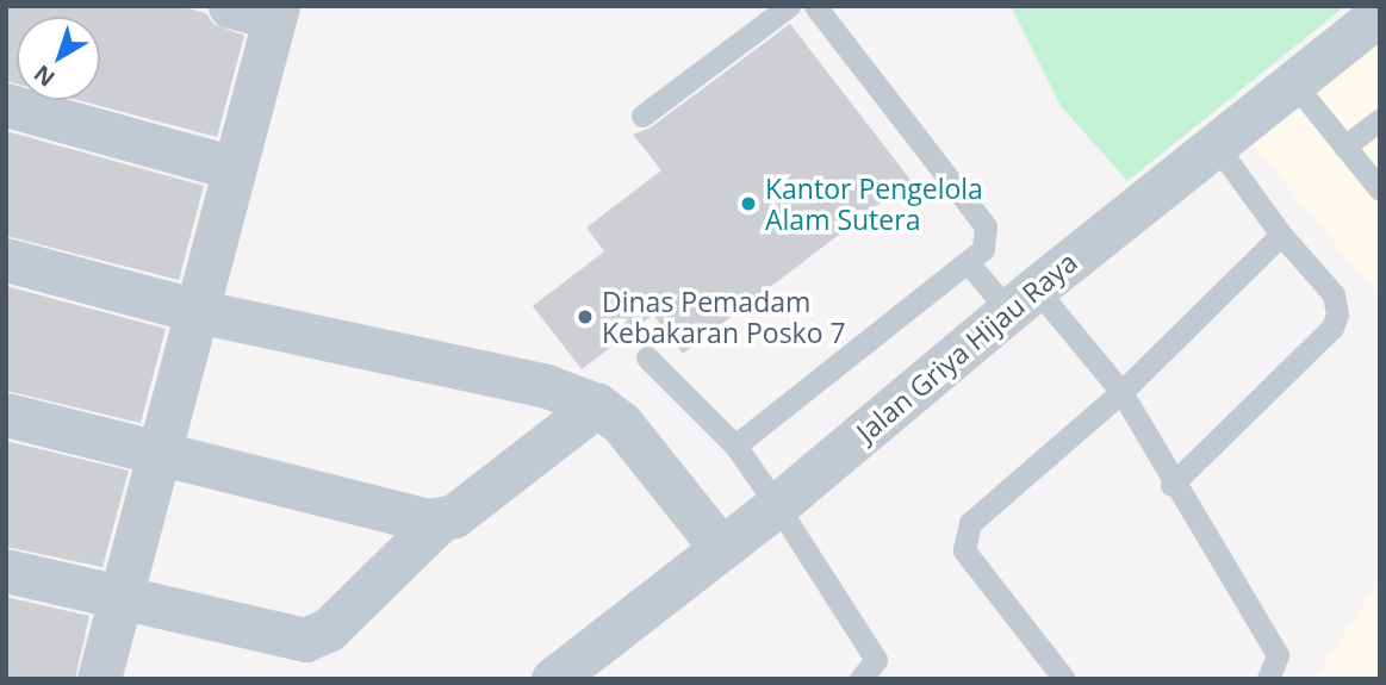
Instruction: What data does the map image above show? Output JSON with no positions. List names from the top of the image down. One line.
{"streets":{"street":["Jalan Griya Hijau Raya"]},"places":["Kantor Pengelola Alam Sutera","Dinas Pemadam Kebakaran Posko 7"],"north":"bottom left"}
